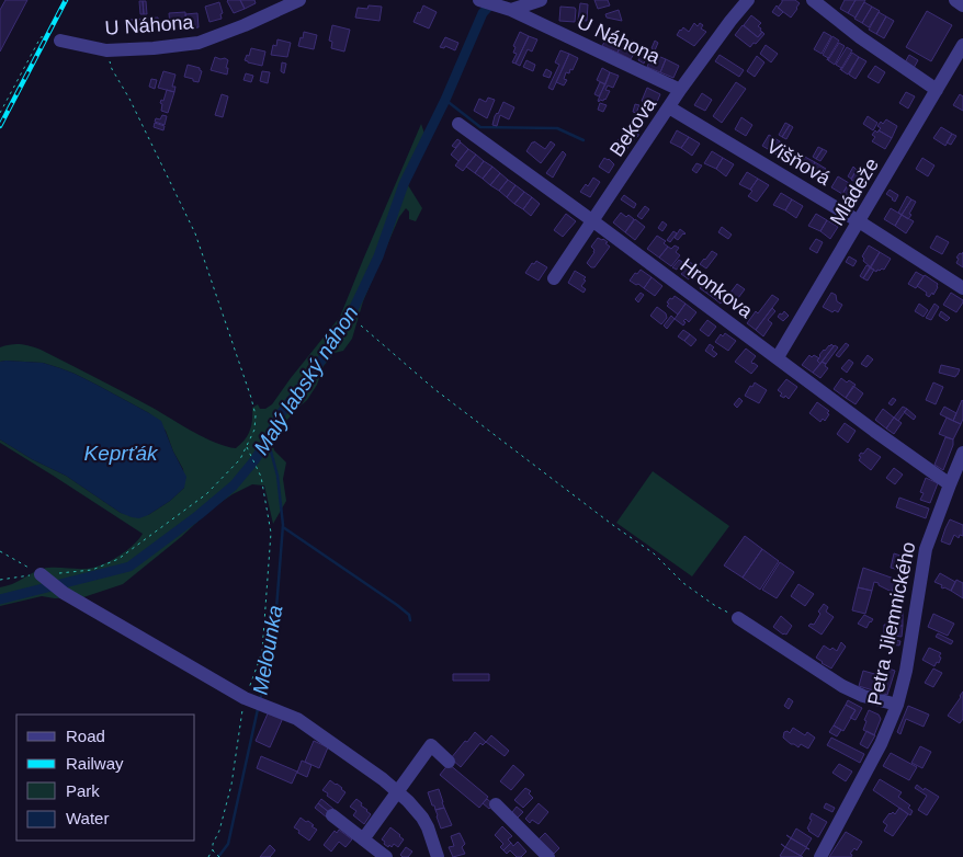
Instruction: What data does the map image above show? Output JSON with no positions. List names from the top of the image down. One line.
{"streets":{"street":["U Náhona","Bekova","Višňová","Mládeže","Hronkova","Petra Jilemnického"]},"crossings":[["U Náhona","Bekova"],["Bekova","Višňová"],["Bekova","Hronkova"],["Višňová","Mládeže"],["Mládeže","Hronkova"],["Hronkova","Petra Jilemnického"]],"water":["Malý labský náhon","Keprťák","Melounka"],"legend":["Road","Railway","Park","Water"]}
